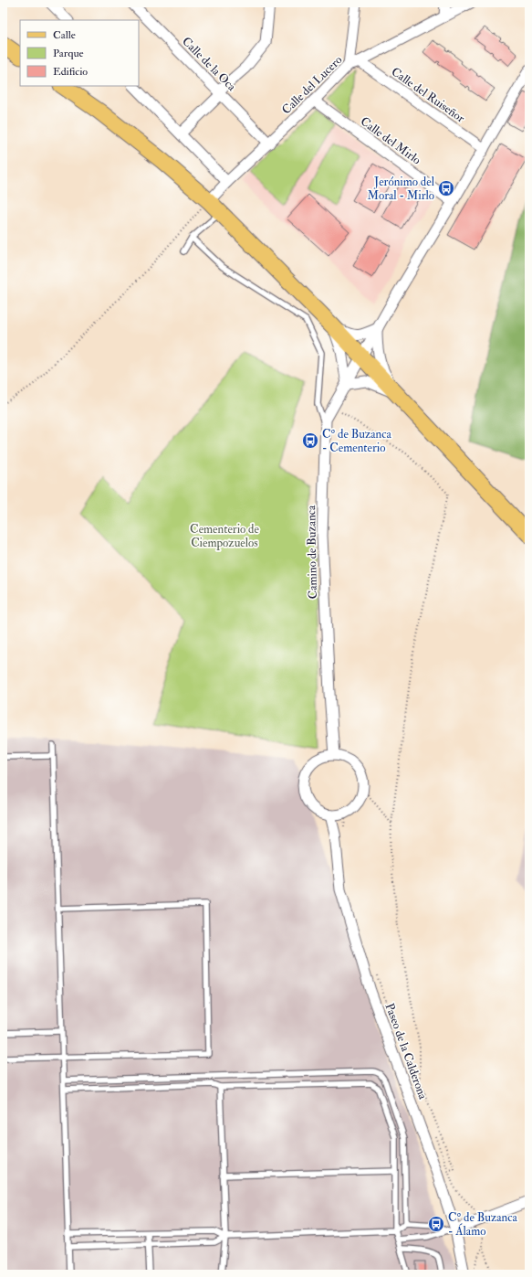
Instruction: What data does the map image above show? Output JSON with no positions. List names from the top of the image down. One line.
{"streets":{"street":["Calle de la Oca","Calle del Lucero","Calle del Ruiseñor","Calle del Mirlo","Camino de Buzanca","Paseo de la Calderona"]},"crossings":[["Calle de la Oca","Calle del Lucero"],["Calle del Lucero","Calle del Ruiseñor"],["Calle del Lucero","Calle del Mirlo"],["Calle del Ruiseñor","Camino de Buzanca"],["Calle del Mirlo","Camino de Buzanca"],["Camino de Buzanca","Paseo de la Calderona"]],"parks":["Cementerio de Ciempozuelos"],"places":{"bus stop":["Jerónimo del Moral - Mirlo","Cº de Buzanca - Cementerio","Cº de Buzanca - Álamo"]},"legend":["Calle","Parque","Edificio"]}
